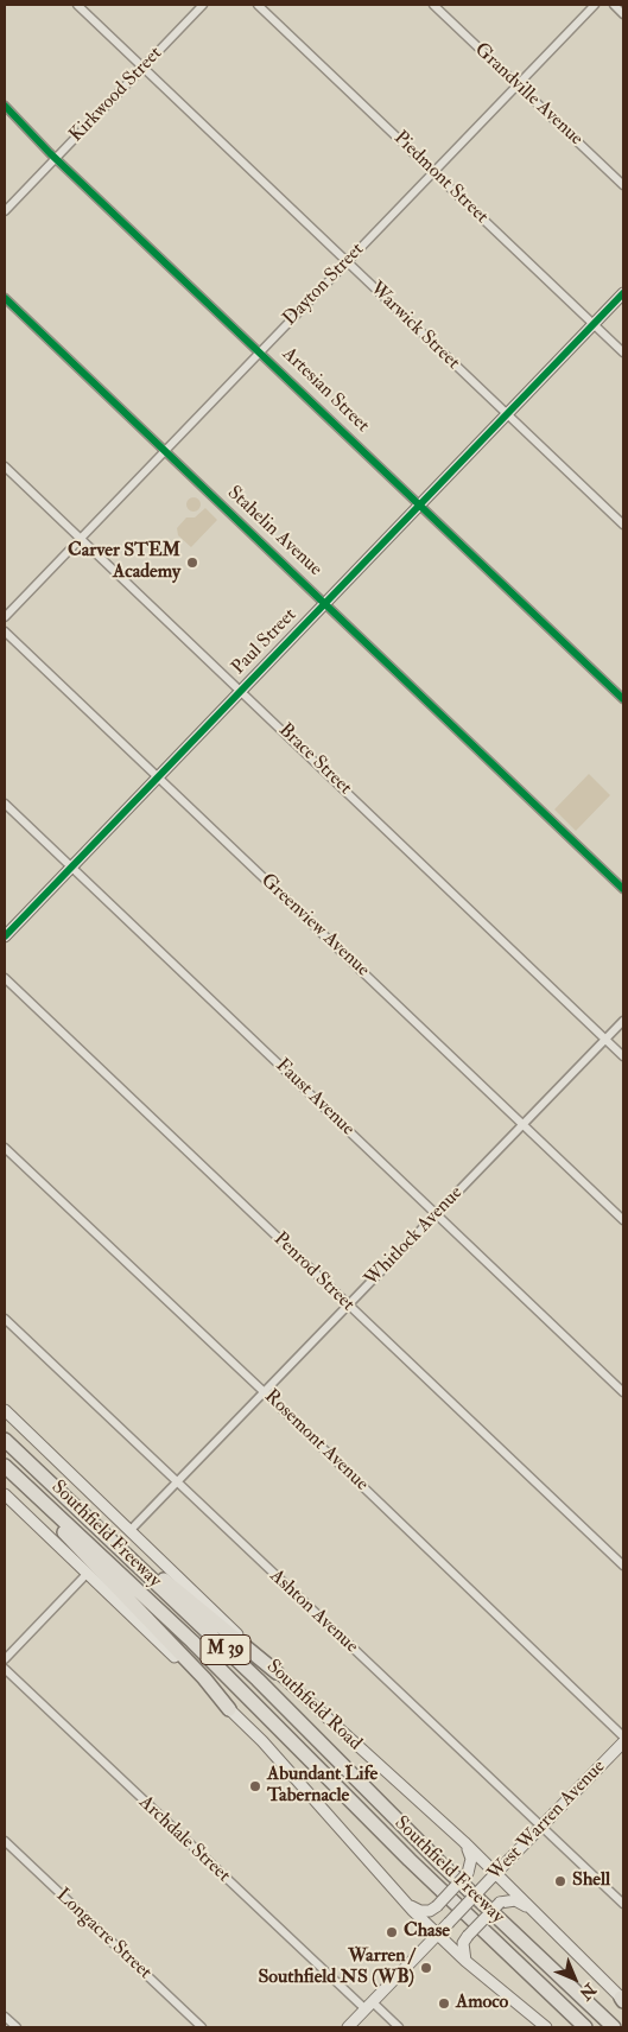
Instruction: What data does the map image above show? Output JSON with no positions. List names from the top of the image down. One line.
{"streets":{"highway":["Southfield Freeway","M 39"],"main road":["Paul Street","Southfield Road","West Warren Avenue"],"street":["Kirkwood Street","Grandville Avenue","Piedmont Street","Dayton Street","Warwick Street","Artesian Street","Stahelin Avenue","Brace Street","Greenview Avenue","Faust Avenue","Whitlock Avenue","Penrod Street","Rosemont Avenue","Ashton Avenue","Archdale Street","Longacre Street"]},"crossings":[["Kirkwood Street","Warwick Street"],["Kirkwood Street","Artesian Street"],["Grandville Avenue","Dayton Street"],["Piedmont Street","Dayton Street"],["Piedmont Street","Paul Street"],["Dayton Street","Warwick Street"],["Dayton Street","Artesian Street"],["Dayton Street","Stahelin Avenue"],["Dayton Street","Brace Street"],["Warwick Street","Paul Street"],["Artesian Street","Paul Street"],["Stahelin Avenue","Paul Street"],["Paul Street","Brace Street"],["Paul Street","Greenview Avenue"],["Paul Street","Faust Avenue"],["Brace Street","Whitlock Avenue"],["Greenview Avenue","Whitlock Avenue"],["Faust Avenue","Whitlock Avenue"],["Whitlock Avenue","Penrod Street"],["Whitlock Avenue","Rosemont Avenue"],["Whitlock Avenue","Ashton Avenue"],["Whitlock Avenue","Southfield Road"],["Ashton Avenue","West Warren Avenue"],["Southfield Road","West Warren Avenue"],["West Warren Avenue","Archdale Street"]],"places":["Carver STEM Academy","Abundant Life Tabernacle","Shell","Chase","Warren / Southfield NS (WB)","Amoco"],"north":"bottom right"}
